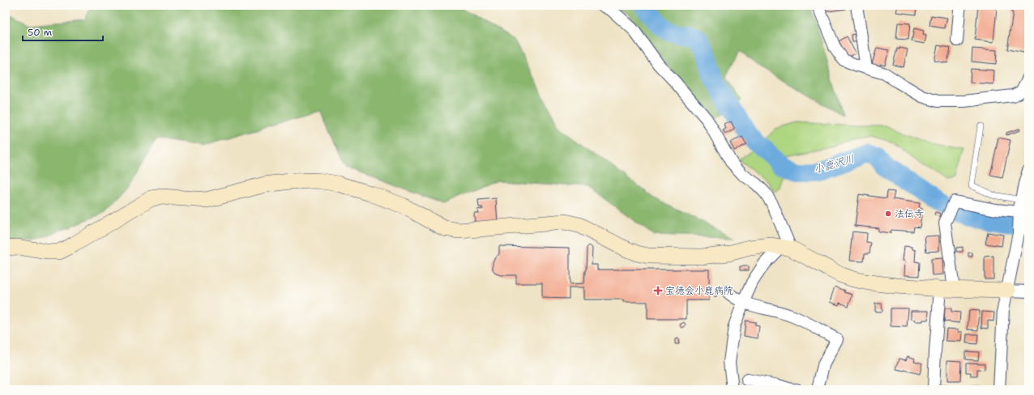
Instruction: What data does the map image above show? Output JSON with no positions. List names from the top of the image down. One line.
{"water":["小鹿沢川"],"places":{"other":["法伝寺"],"health":["宝徳会小鹿病院"]},"scale_bar":"50 m"}
